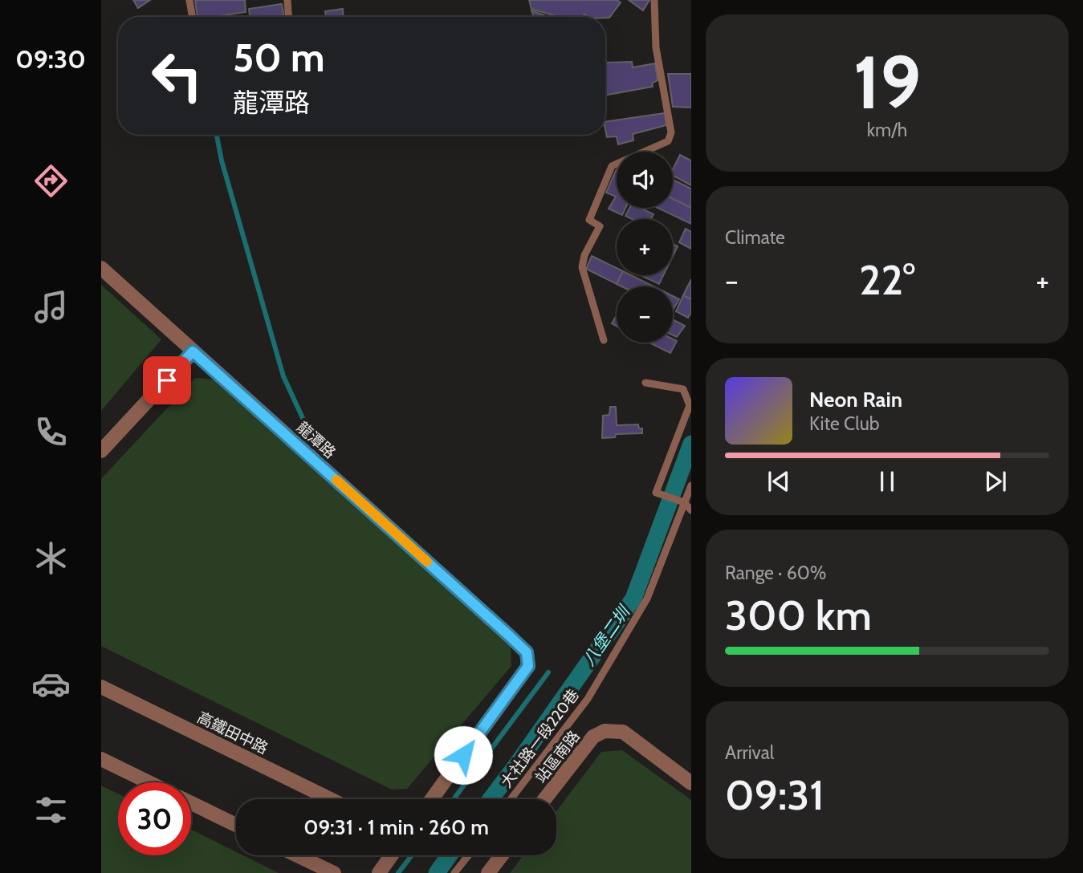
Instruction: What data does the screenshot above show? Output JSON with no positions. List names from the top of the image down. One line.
{"streets":{"street":["龍潭路","高鐵田中路","站區南路"],"lane":["大社路一段220巷"]},"water":["八堡二圳"],"page":{"tabs":"09:30","tile":[["19","km/h"],"Climate",["Range · 60%","300 km"],["Arrival","09:31"]],"turn":["50 m","龍潭路"],"map_buttons":["+","−"],"heat":["−","22°","+"],"song":["Neon Rain","Kite Club"],"limit":"30","trip":"09:31 · 1 min · 260 m"}}
